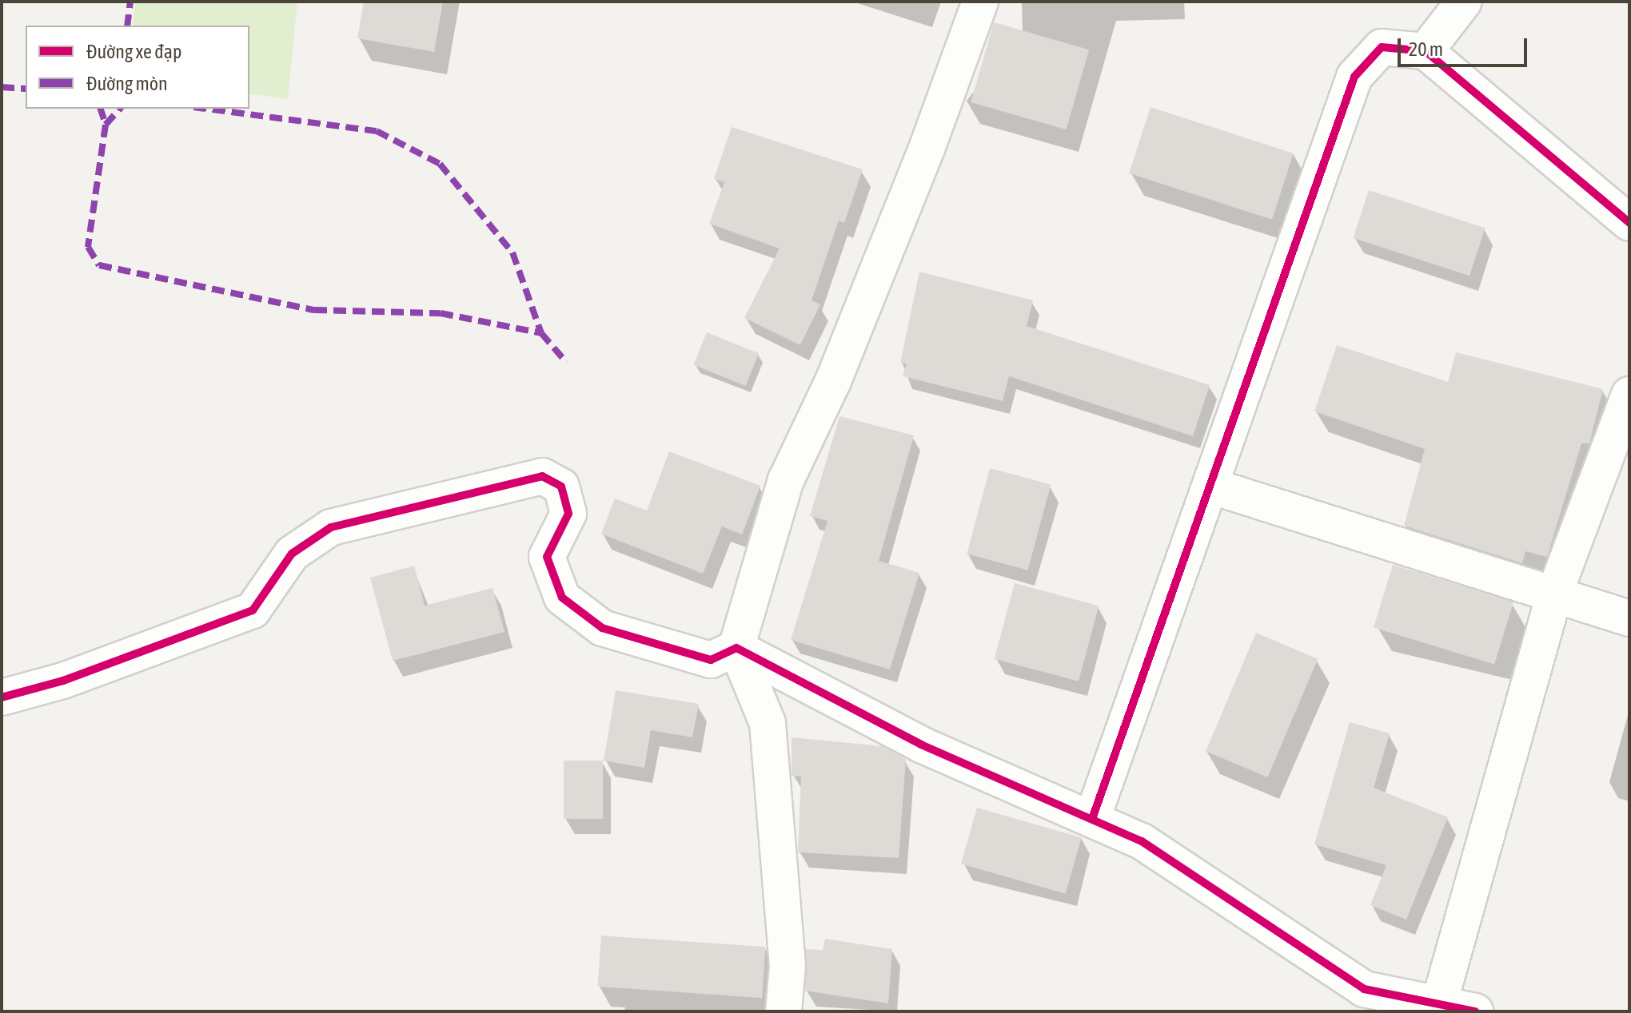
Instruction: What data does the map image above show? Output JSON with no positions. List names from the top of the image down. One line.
{"legend":["Đường xe đạp","Đường mòn"],"scale_bar":"20 m"}
